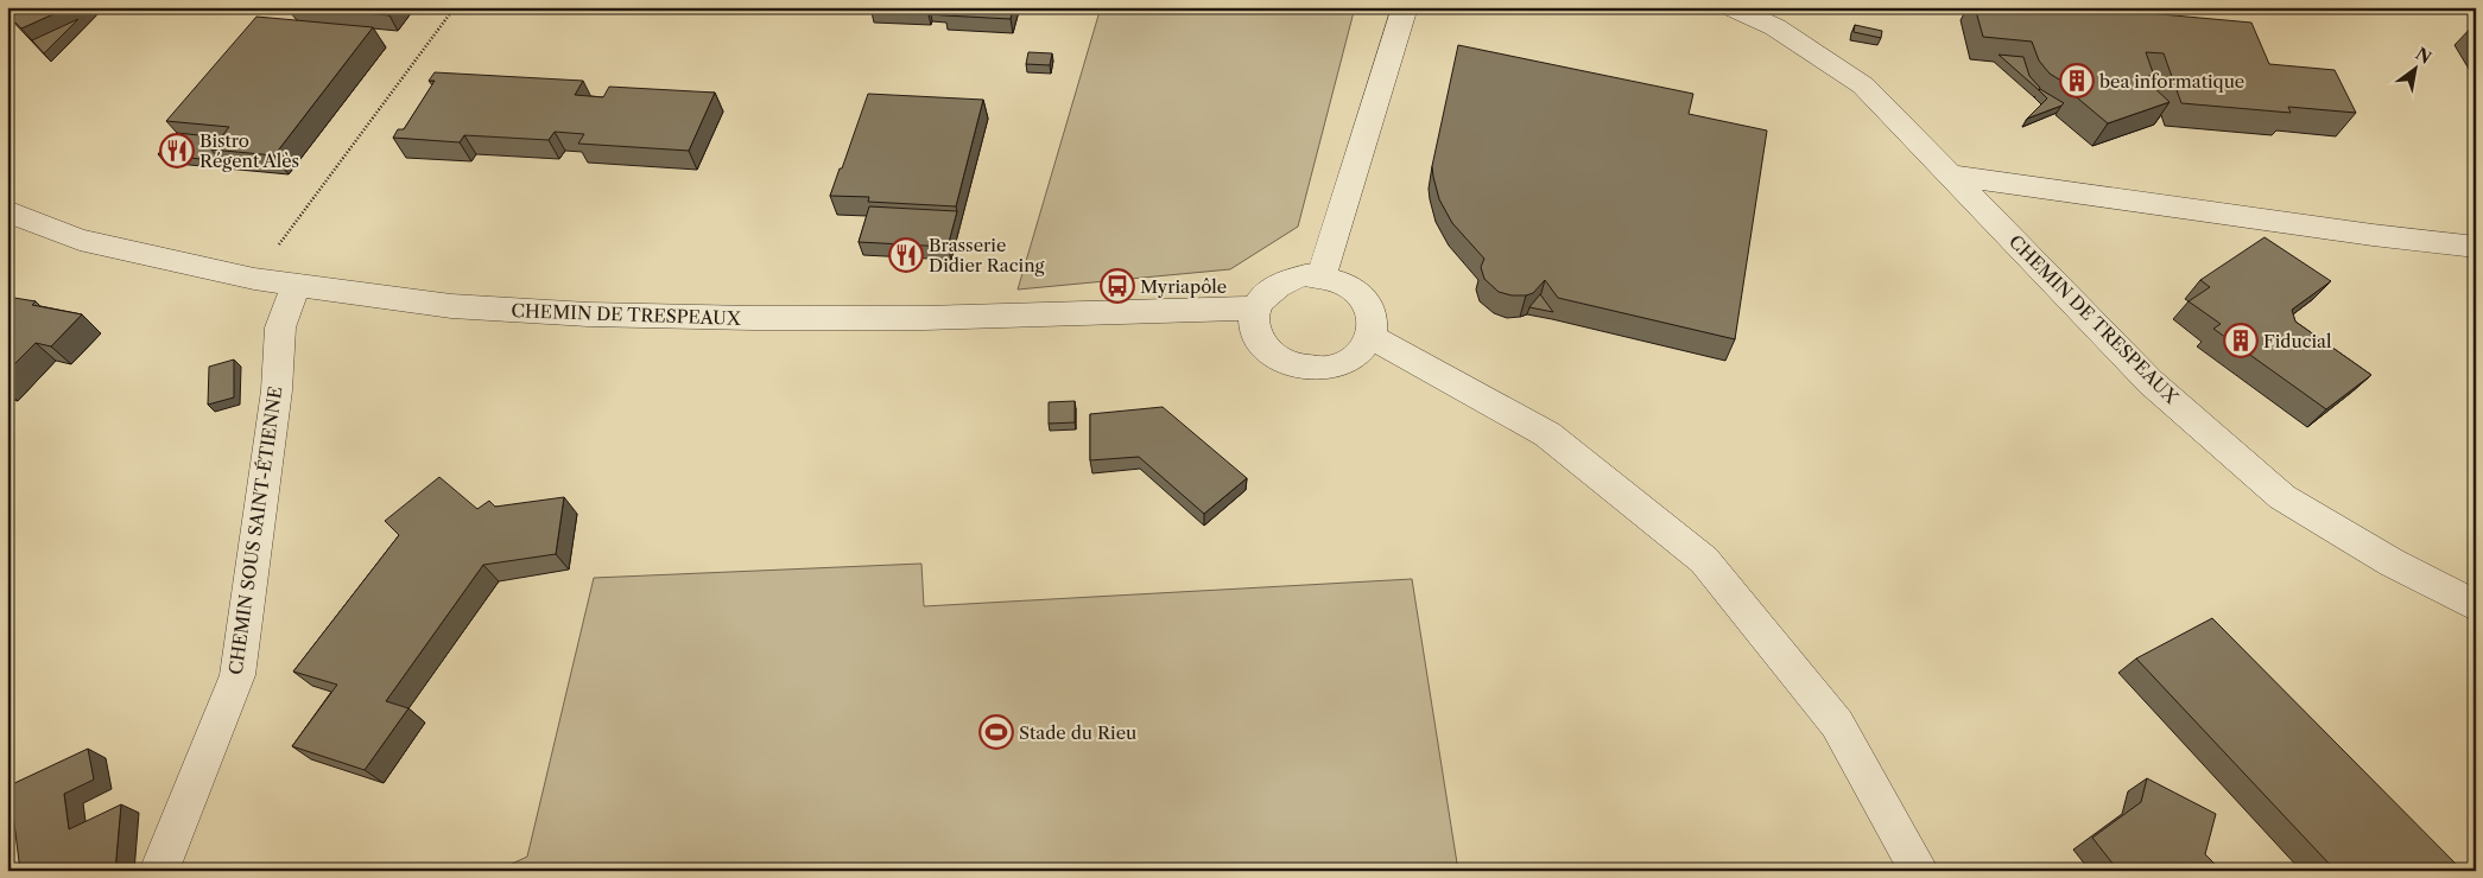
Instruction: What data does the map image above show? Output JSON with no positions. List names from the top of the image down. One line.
{"streets":{"street":["CHEMIN DE TRESPEAUX","CHEMIN SOUS SAINT-ÉTIENNE"]},"crossings":[["CHEMIN DE TRESPEAUX","CHEMIN SOUS SAINT-ÉTIENNE"]],"places":{"building":["bea informatique","Fiducial"],"restaurant":["Bistro Régent Alès","Brasserie Didier Racing"],"bus stop":["Myriapôle"],"sports":["Stade du Rieu"]},"north":"top right"}
